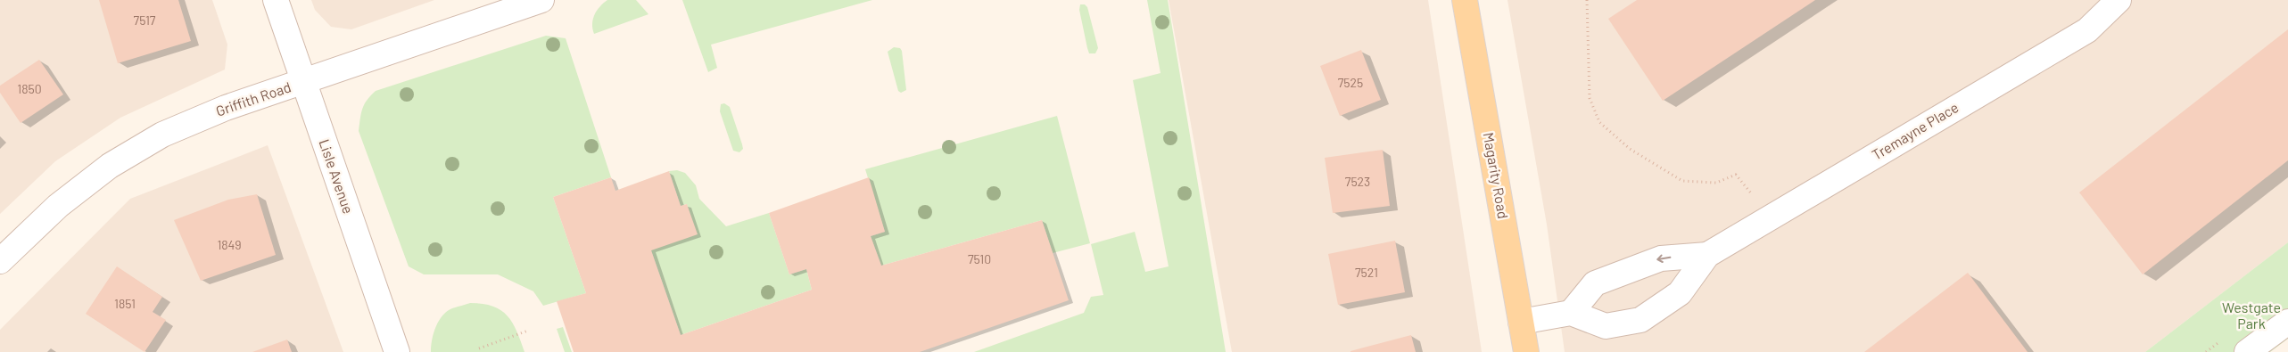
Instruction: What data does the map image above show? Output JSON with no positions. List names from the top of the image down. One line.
{"streets":{"main road":["Magarity Road"],"street":["Griffith Road","Tremayne Place","Lisle Avenue"]},"crossings":[["Griffith Road","Lisle Avenue"]],"parks":["Westgate Park"],"house_numbers":["7517","7525","1850","7523","1849","7510","7521","1851"]}
